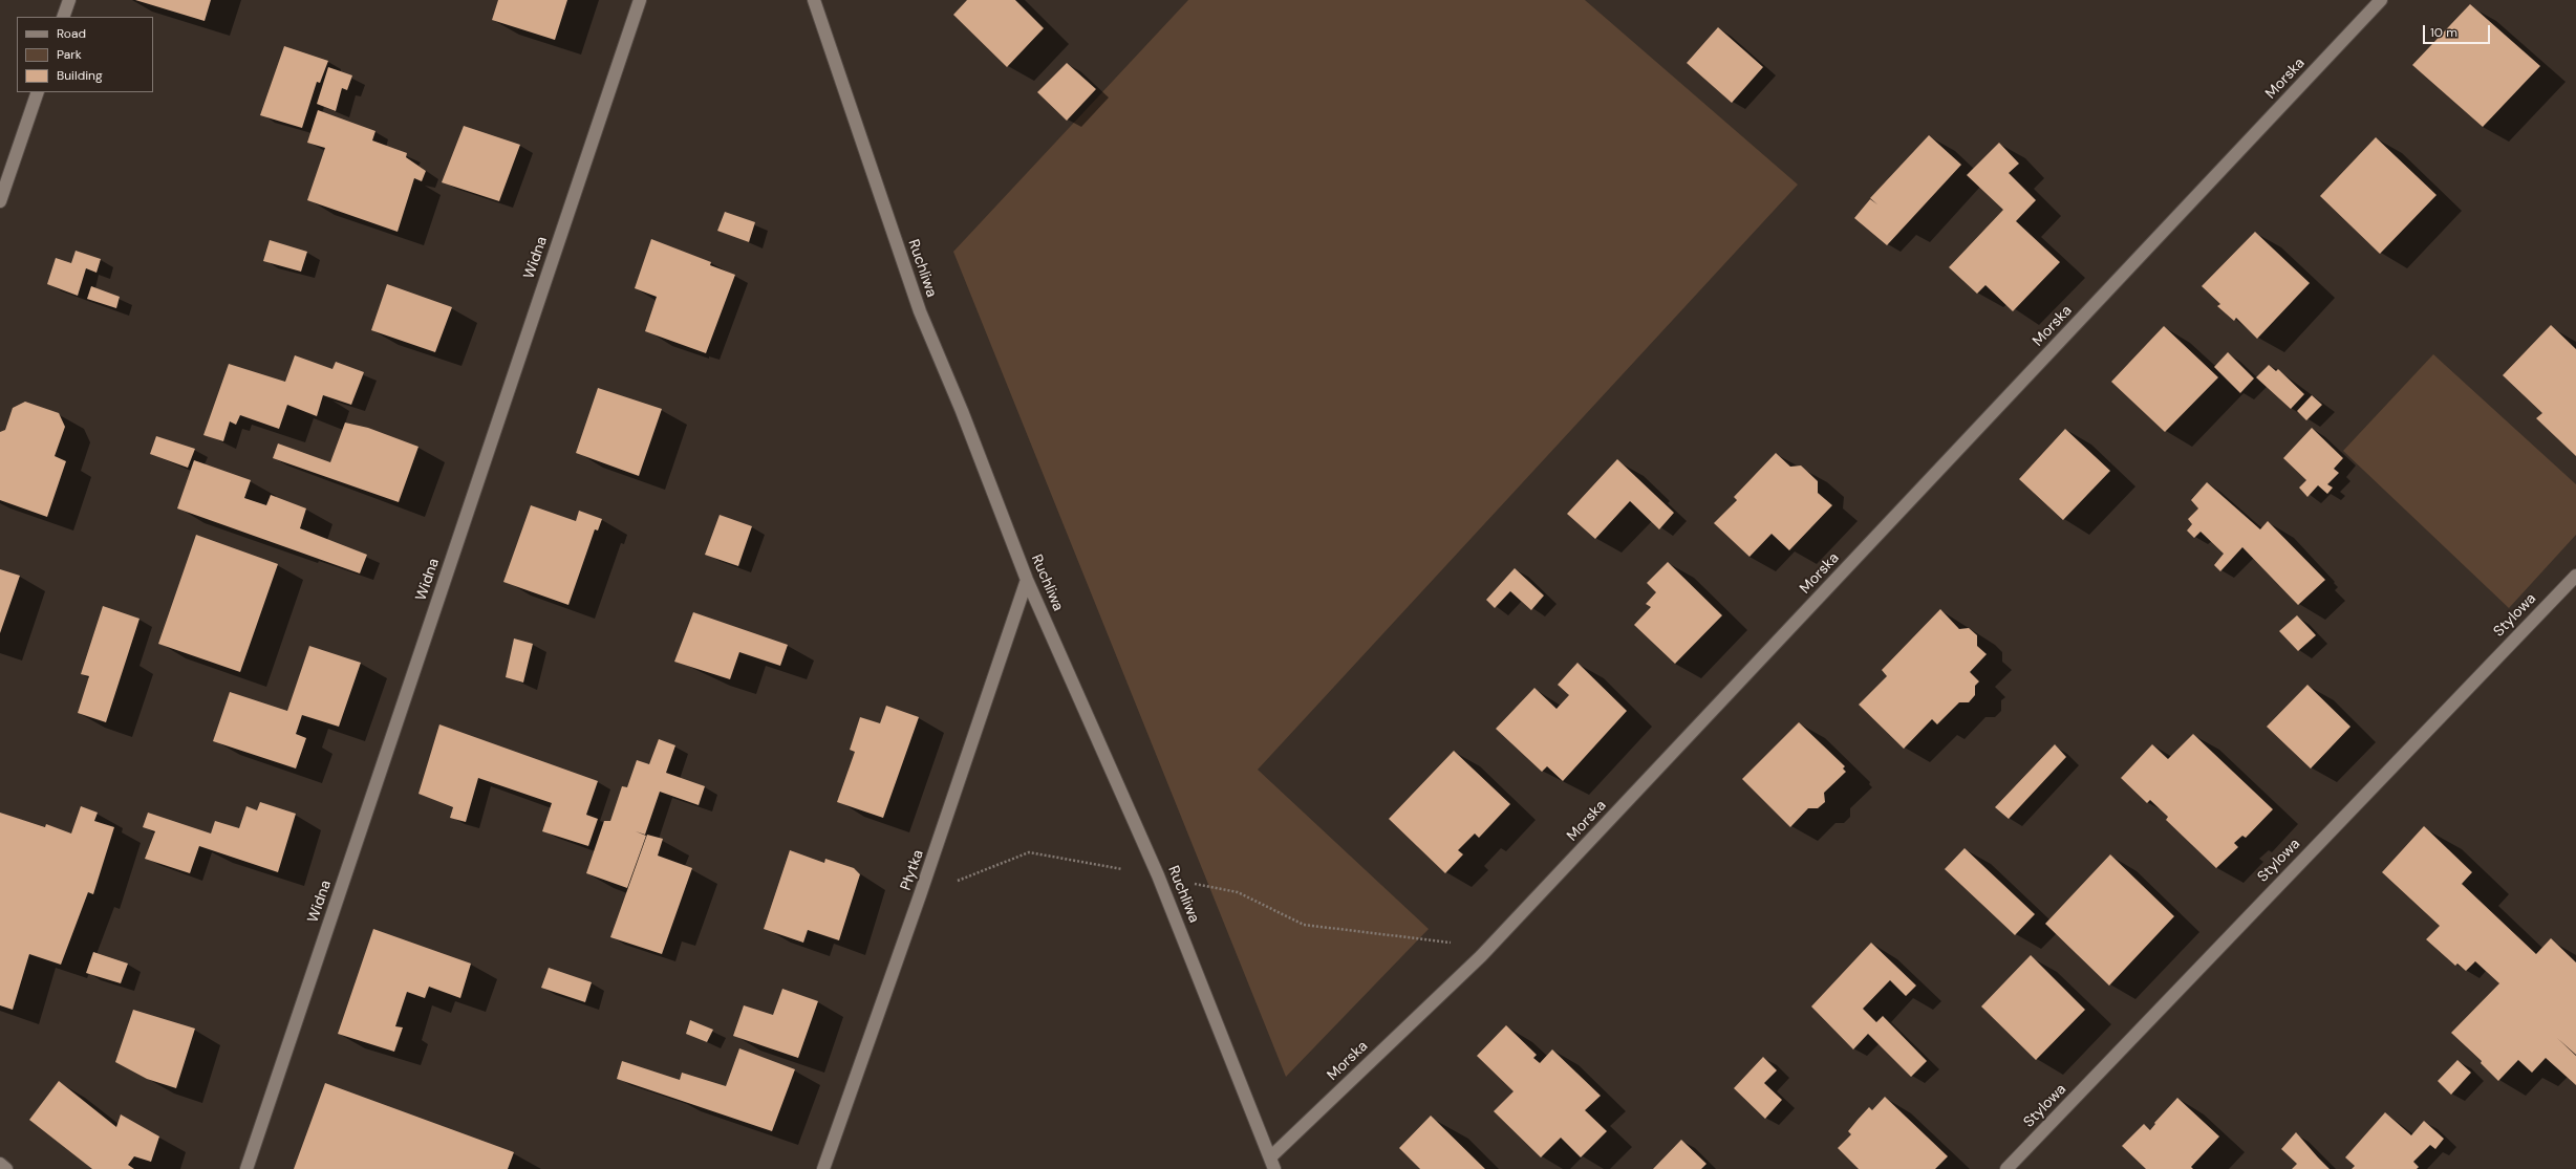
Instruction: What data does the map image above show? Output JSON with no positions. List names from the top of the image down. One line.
{"streets":{"street":["Morska","Widna","Ruchliwa","Stylowa","Płytka"]},"crossings":[["Morska","Ruchliwa"],["Ruchliwa","Płytka"]],"legend":["Road","Park","Building"],"scale_bar":"10 m"}
